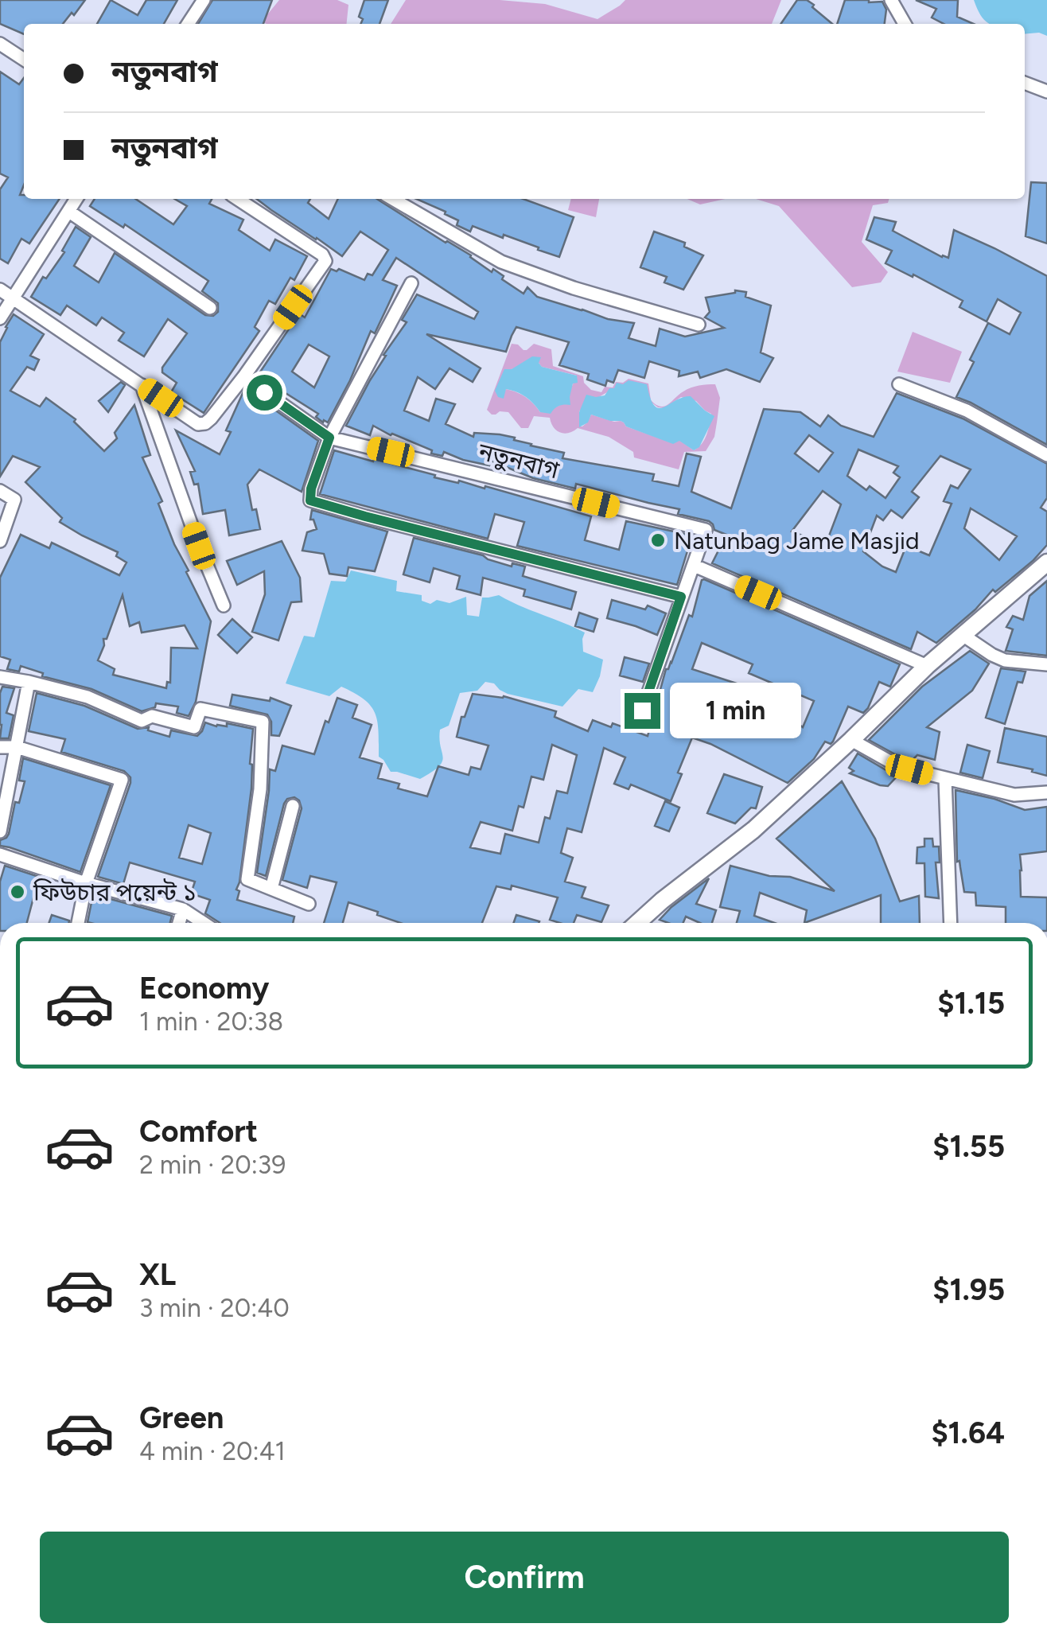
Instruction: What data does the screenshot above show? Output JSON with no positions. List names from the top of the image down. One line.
{"streets":{"street":["নতুনবাগ"]},"places":["Natunbag Jame Masjid","ফিউচার পয়েন্ট ১"],"page":{"banner":["নতুনবাগ","নতুনবাগ"],"bubble":"1 min","list":[{"name":"Economy","note":"1 min · 20:38","value":"$1.15"},{"name":"Comfort","note":"2 min · 20:39","value":"$1.55"},{"name":"XL","note":"3 min · 20:40","value":"$1.95"},{"name":"Green","note":"4 min · 20:41","value":"$1.64"}],"buttons":"Confirm"}}
